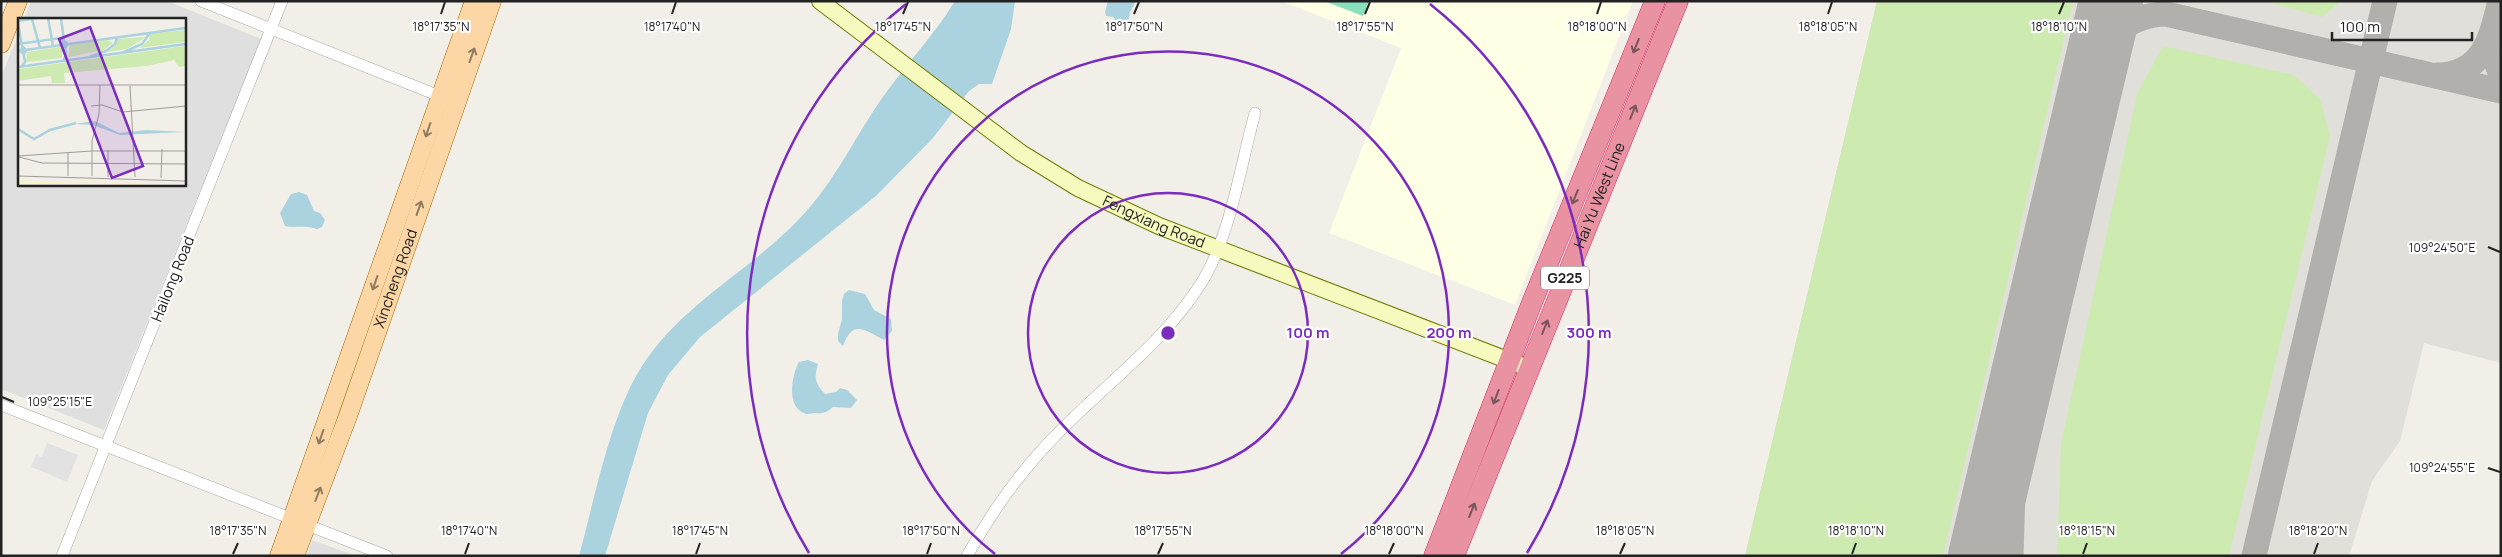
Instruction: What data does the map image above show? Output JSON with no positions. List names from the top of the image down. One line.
{"streets":{"highway":["Hai Yu West Line","G225"],"main road":["Xincheng Road"],"street":["Fengxiang Road","Hailong Road"]},"crossings":[["Hai Yu West Line","Fengxiang Road"]],"scale_bar":"100 m","coordinates":["18°17'35\"N","18°17'40\"N","18°17'45\"N","18°17'55\"N","18°18'10\"N","18°17'50\"N","18°18'00\"N","18°18'05\"N","109°24'50\"E","109°25'15\"E","109°24'55\"E","18°18'15\"N","18°18'20\"N"],"rings":["100 m","200 m","300 m"]}
